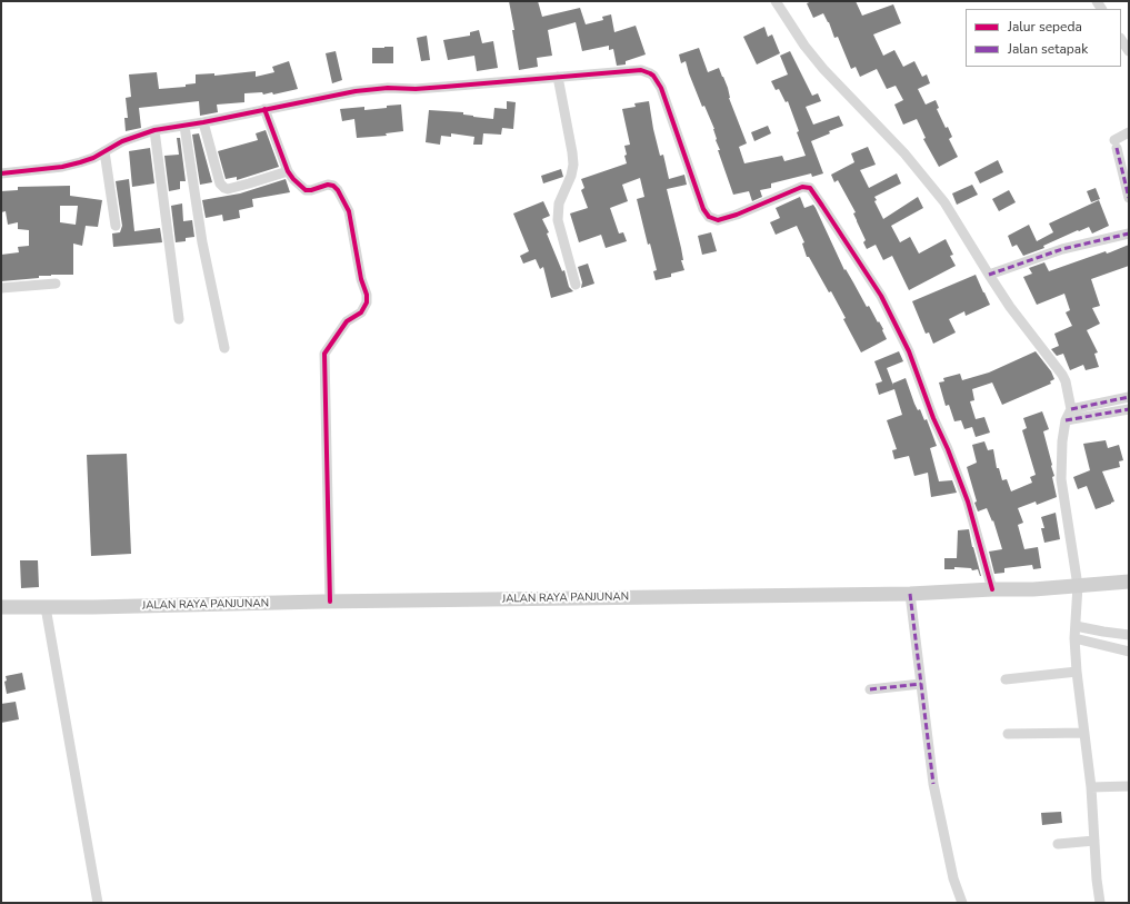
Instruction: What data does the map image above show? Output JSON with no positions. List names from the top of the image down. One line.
{"streets":{"main road":["JALAN RAYA PANJUNAN"]},"legend":["Jalur sepeda","Jalan setapak"]}
